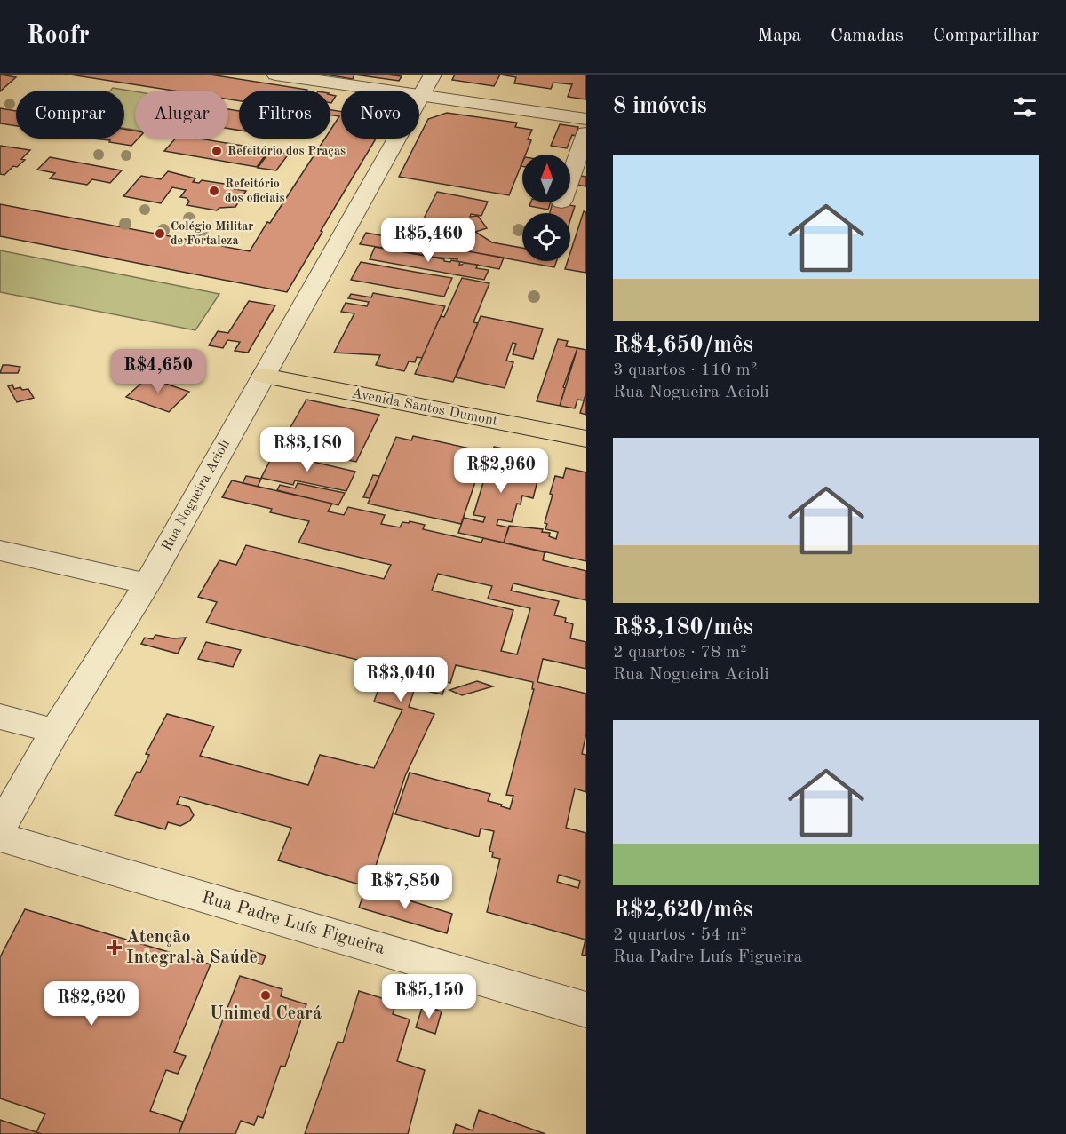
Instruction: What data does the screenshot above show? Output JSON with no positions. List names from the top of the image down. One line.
{"streets":{"main road":["Avenida Santos Dumont"],"street":["Rua Nogueira Acioli","Rua Padre Luís Figueira"]},"crossings":[["Avenida Santos Dumont","Rua Nogueira Acioli"]],"places":{"other":["Refeitório dos Praças","Refeitório dos oficiais","Colégio Militar de Fortaleza","Unimed Ceará"],"health":["Atenção Integral à Saúde"]},"north":"top","page":{"header":"Roofr","nav":["Mapa","Camadas","Compartilhar"],"heading":"8 imóveis","chip":["Comprar","Alugar","Filtros","Novo"],"list":[{"name":"R$4,650/mês","note":"3 quartos · 110 m² · Rua Nogueira Acioli"},{"name":"R$3,180/mês","note":"2 quartos · 78 m² · Rua Nogueira Acioli"},{"name":"R$2,620/mês","note":"2 quartos · 54 m² · Rua Padre Luís Figueira"}],"price":["R$5,460","R$4,650","R$3,180","R$2,960","R$3,040","R$7,850","R$5,150","R$2,620"]}}
